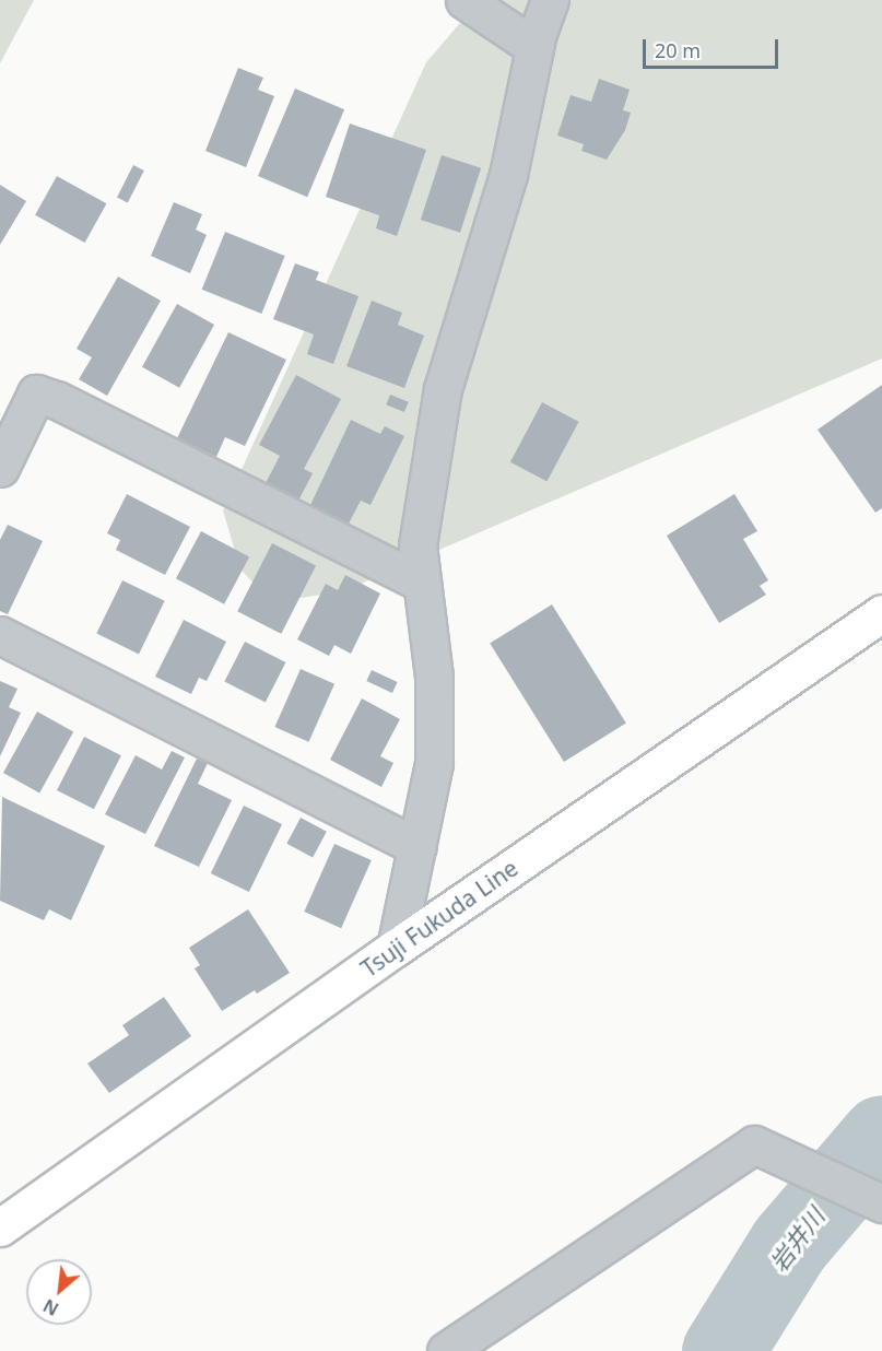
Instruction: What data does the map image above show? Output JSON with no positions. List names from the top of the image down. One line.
{"streets":{"main road":["Tsuji Fukuda Line"]},"water":["岩井川"],"scale_bar":"20 m","north":"bottom left"}
